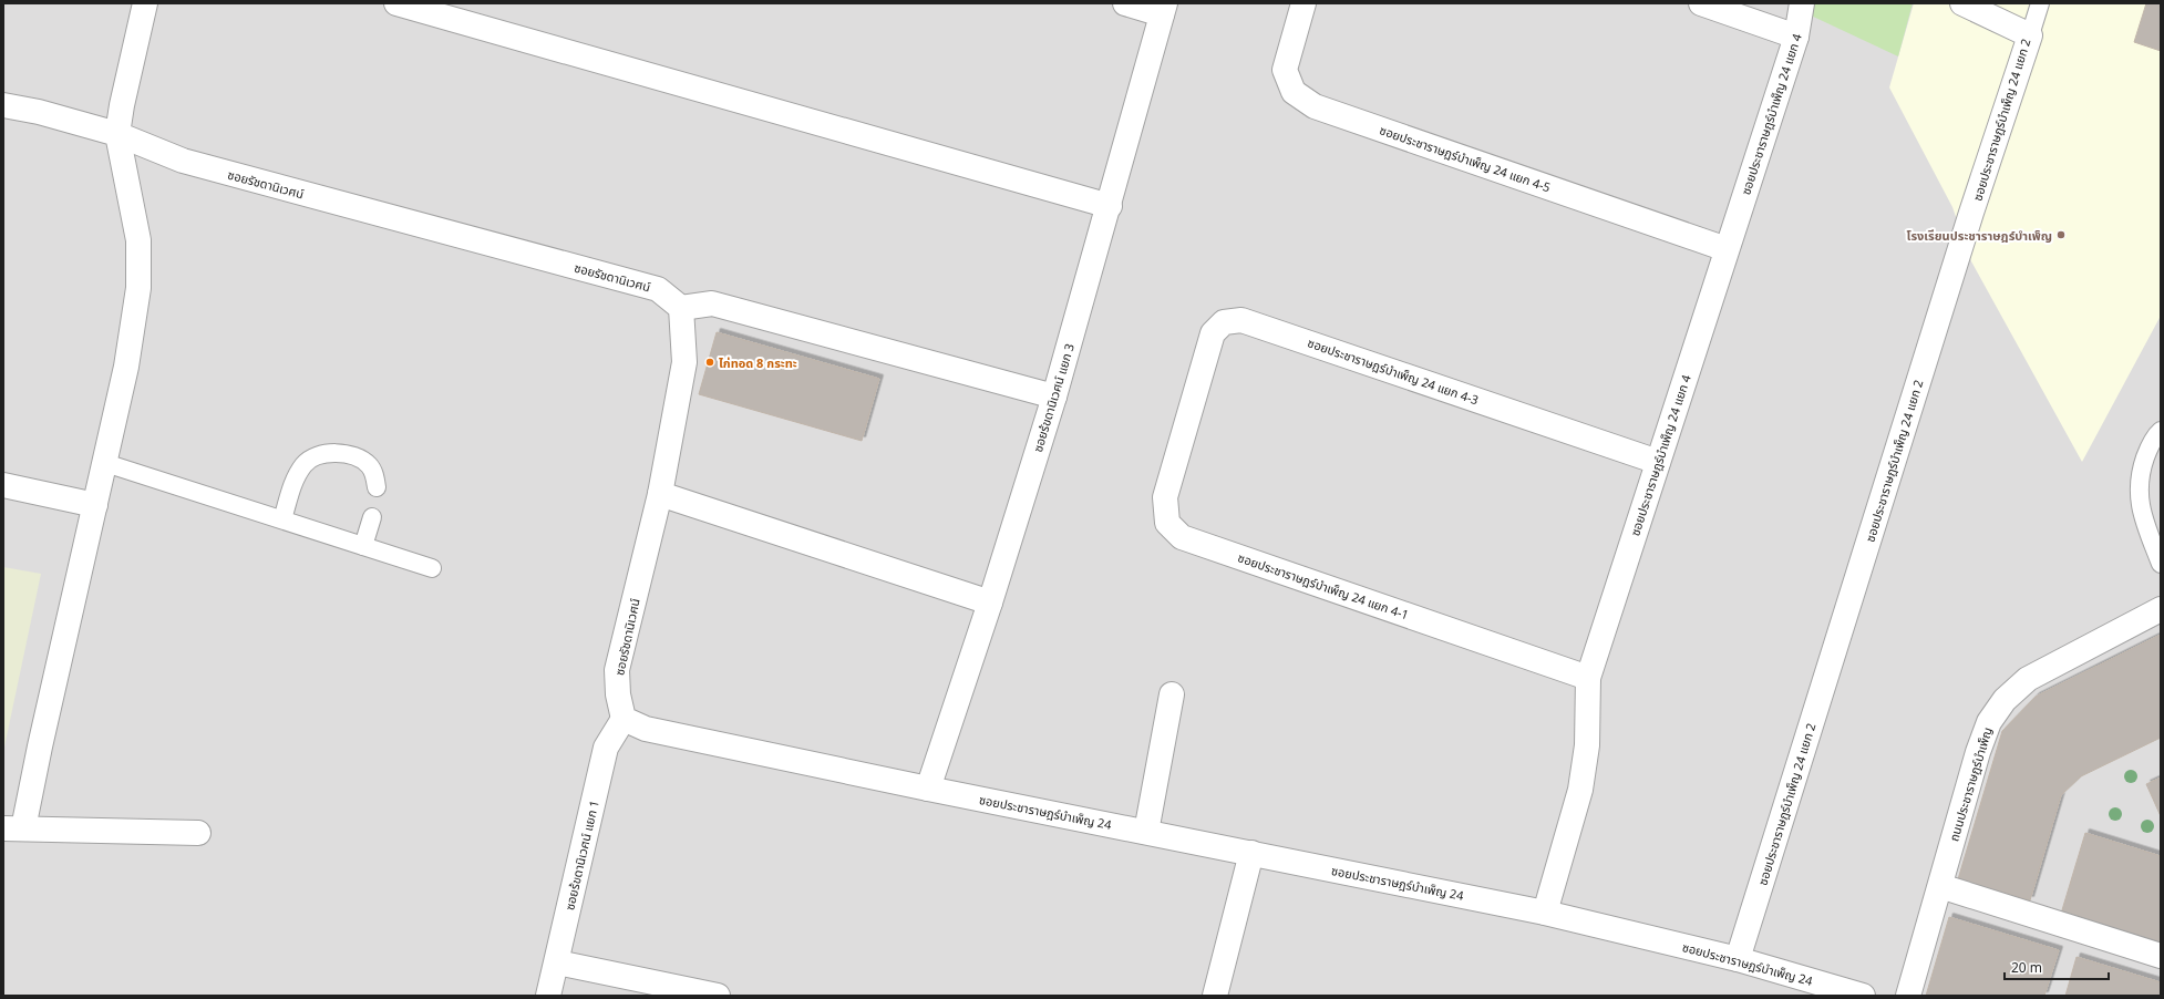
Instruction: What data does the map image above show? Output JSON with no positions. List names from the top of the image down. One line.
{"streets":{"street":["ซอยประชาราษฎร์บำเพ็ญ 24 แยก 4","ซอยประชาราษฎร์บำเพ็ญ 24 แยก 2","ซอยประชาราษฎร์บำเพ็ญ 24 แยก 4-5","ซอยรัชดานิเวศน์","ซอยประชาราษฎร์บำเพ็ญ 24 แยก 4-3","ซอยร้ขดานิเวศน์ แยก 3","ซอยประชาราษฎร์บำเพ็ญ 24 แยก 4-1","ถนนประชาราษฎร์บำเพ็ญ","ซอยประชาราษฎร์บำเพ็ญ 24","ซอยร้ขดานิเวศน์ แยก 1"]},"crossings":[["ซอยประชาราษฎร์บำเพ็ญ 24 แยก 4","ซอยประชาราษฎร์บำเพ็ญ 24 แยก 4-5"],["ซอยประชาราษฎร์บำเพ็ญ 24 แยก 4","ซอยประชาราษฎร์บำเพ็ญ 24 แยก 4-3"],["ซอยประชาราษฎร์บำเพ็ญ 24 แยก 4","ซอยประชาราษฎร์บำเพ็ญ 24 แยก 4-1"],["ซอยประชาราษฎร์บำเพ็ญ 24 แยก 4","ซอยประชาราษฎร์บำเพ็ญ 24"],["ซอยประชาราษฎร์บำเพ็ญ 24 แยก 2","ซอยประชาราษฎร์บำเพ็ญ 24"],["ซอยรัชดานิเวศน์","ซอยร้ขดานิเวศน์ แยก 1"],["ซอยประชาราษฎร์บำเพ็ญ 24 แยก 4-3","ซอยประชาราษฎร์บำเพ็ญ 24 แยก 4-1"],["ซอยร้ขดานิเวศน์ แยก 3","ซอยประชาราษฎร์บำเพ็ญ 24"]],"places":["โรงเรียนประชาราษฎร์บำเพ็ญ","ไก่ทอด 8 กระทะ"],"scale_bar":"20 m"}
